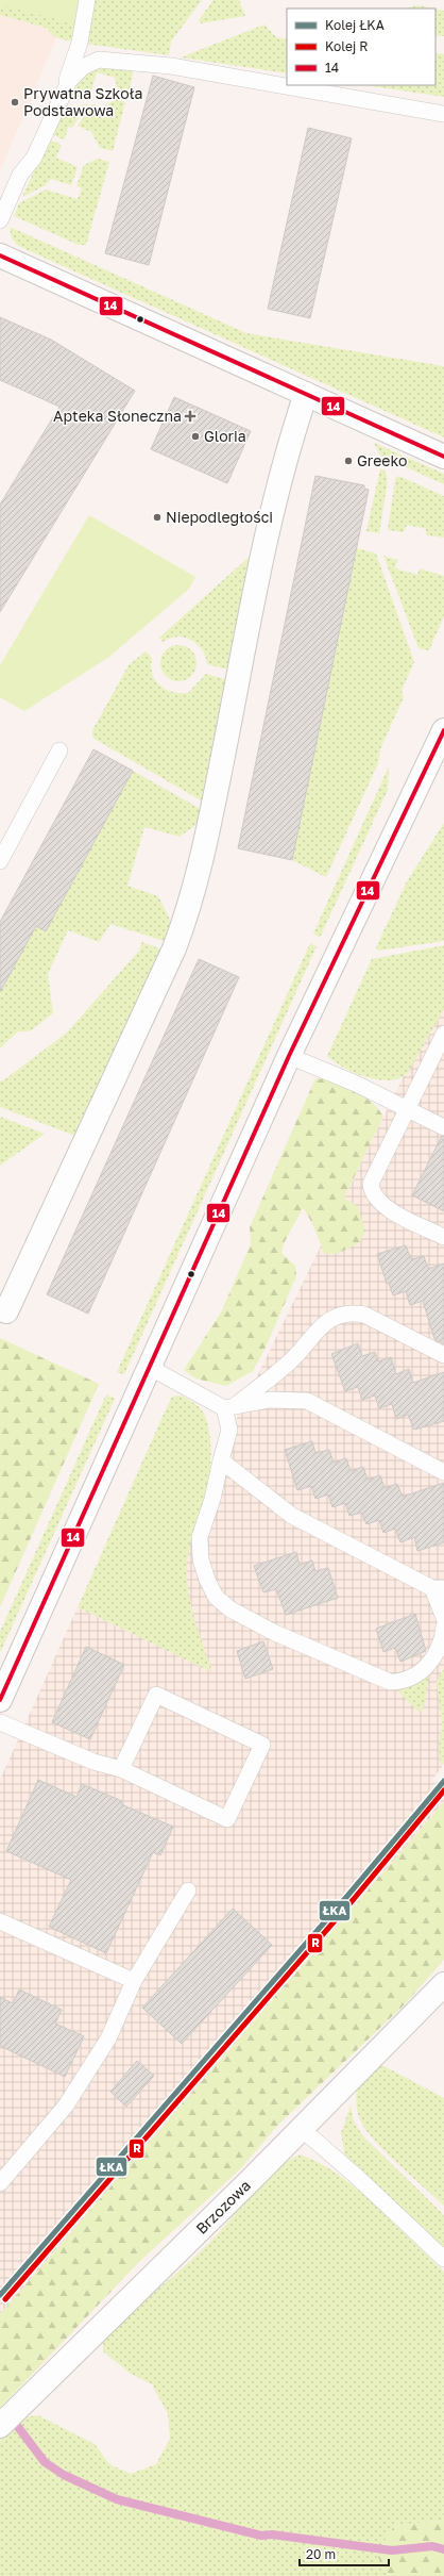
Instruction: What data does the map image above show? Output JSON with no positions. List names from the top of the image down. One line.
{"streets":{"street":["Brzozowa"]},"places":{"other":["Prywatna Szkoła Podstawowa","Gloria","Greeko","Niepodległości"],"health":["Apteka Słoneczna"]},"lines":["transit line 14","rail line ŁKA","rail line R"],"legend":["Kolej ŁKA","Kolej R","14"],"scale_bar":"20 m"}
